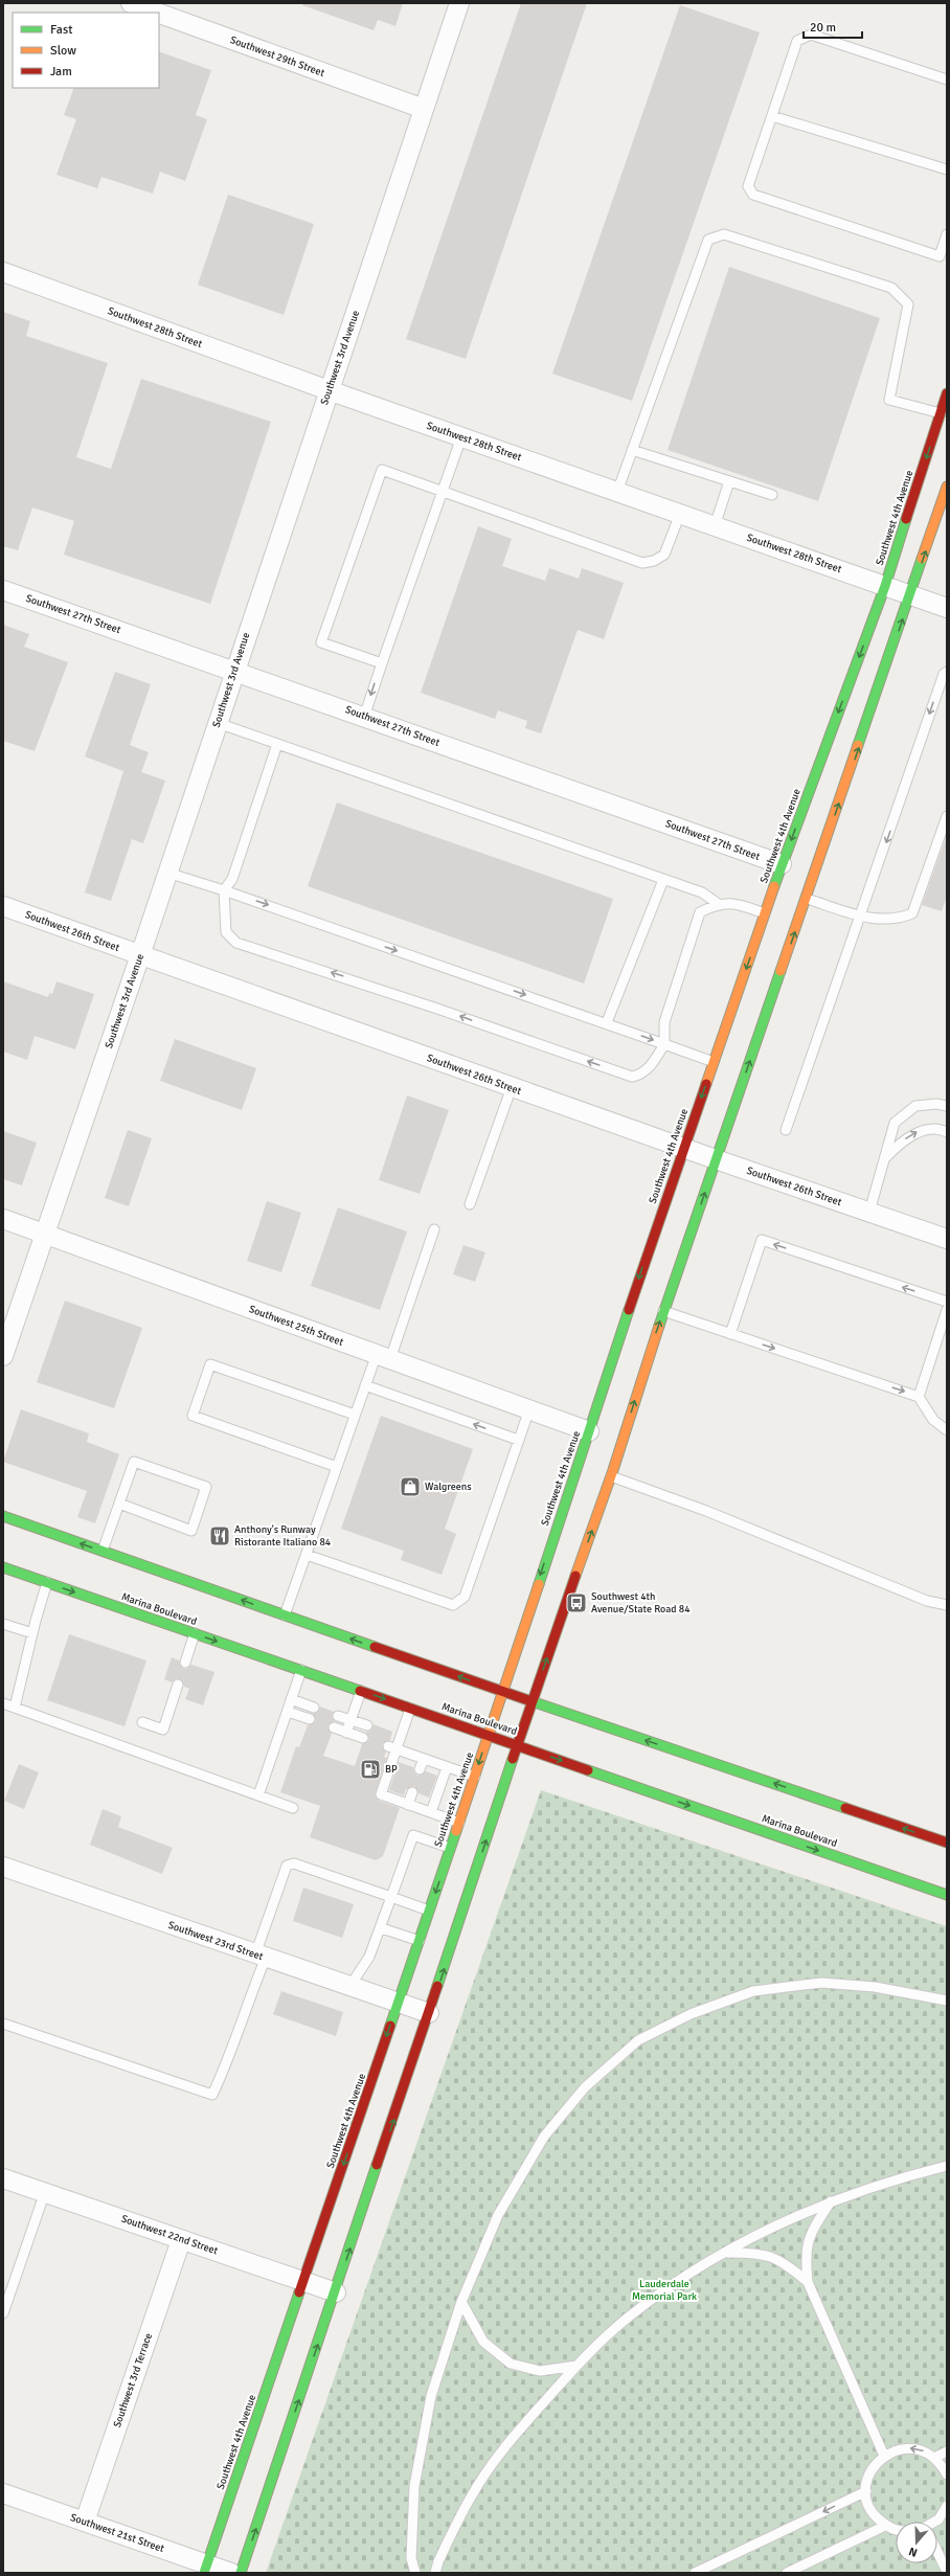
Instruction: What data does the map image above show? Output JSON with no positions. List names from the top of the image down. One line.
{"streets":{"main road":["Southwest 4th Avenue","Marina Boulevard"],"street":["Southwest 29th Street","Southwest 28th Street","Southwest 3rd Avenue","Southwest 27th Street","Southwest 26th Street","Southwest 25th Street","Southwest 23rd Street","Southwest 22nd Street","Southwest 3rd Terrace","Southwest 21st Street"]},"crossings":[["Southwest 29th Street","Southwest 3rd Avenue"],["Southwest 28th Street","Southwest 3rd Avenue"],["Southwest 28th Street","Southwest 4th Avenue"],["Southwest 3rd Avenue","Southwest 27th Street"],["Southwest 3rd Avenue","Southwest 26th Street"],["Southwest 3rd Avenue","Southwest 25th Street"],["Southwest 4th Avenue","Southwest 27th Street"],["Southwest 4th Avenue","Southwest 26th Street"],["Southwest 4th Avenue","Southwest 25th Street"],["Southwest 4th Avenue","Marina Boulevard"],["Southwest 4th Avenue","Southwest 23rd Street"],["Southwest 4th Avenue","Southwest 22nd Street"],["Southwest 4th Avenue","Southwest 21st Street"],["Southwest 22nd Street","Southwest 3rd Terrace"],["Southwest 3rd Terrace","Southwest 21st Street"]],"parks":["Lauderdale Memorial Park"],"places":{"shop":["Walgreens"],"restaurant":["Anthony's Runway Ristorante Italiano 84"],"bus stop":["Southwest 4th Avenue/State Road 84"],"fuel station":["BP"]},"legend":["Fast","Slow","Jam"],"scale_bar":"20 m","north":"bottom"}
